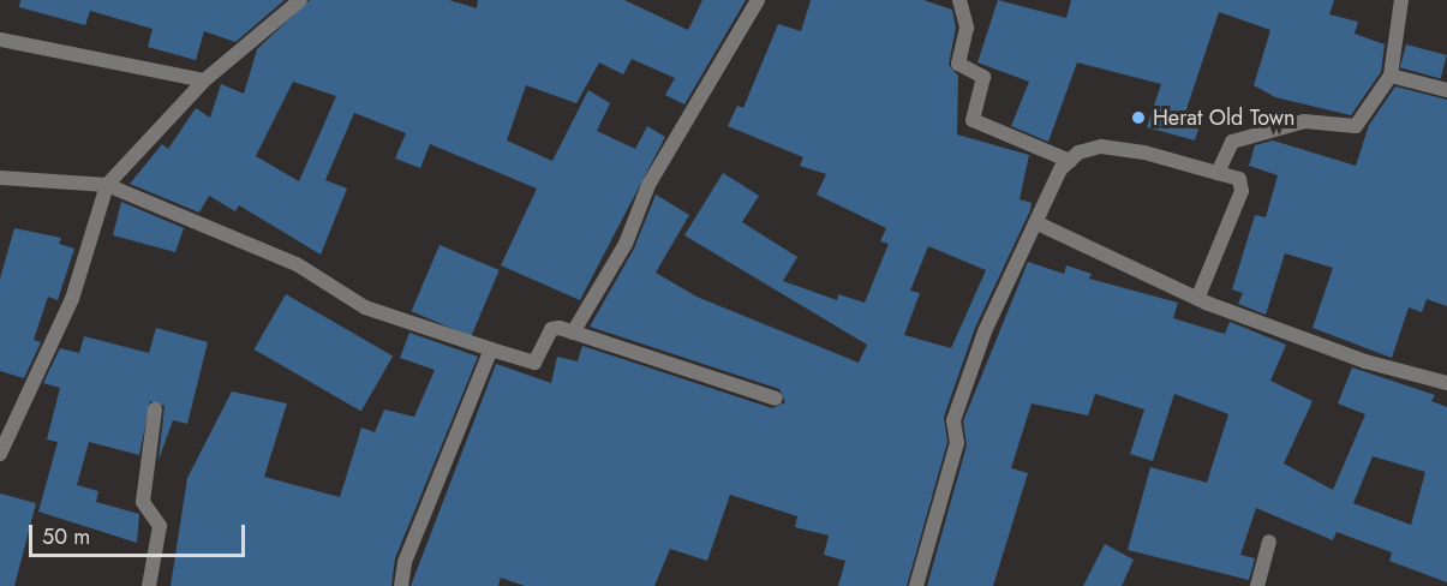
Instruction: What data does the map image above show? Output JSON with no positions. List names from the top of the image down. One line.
{"places":["Herat Old Town"],"scale_bar":"50 m"}
